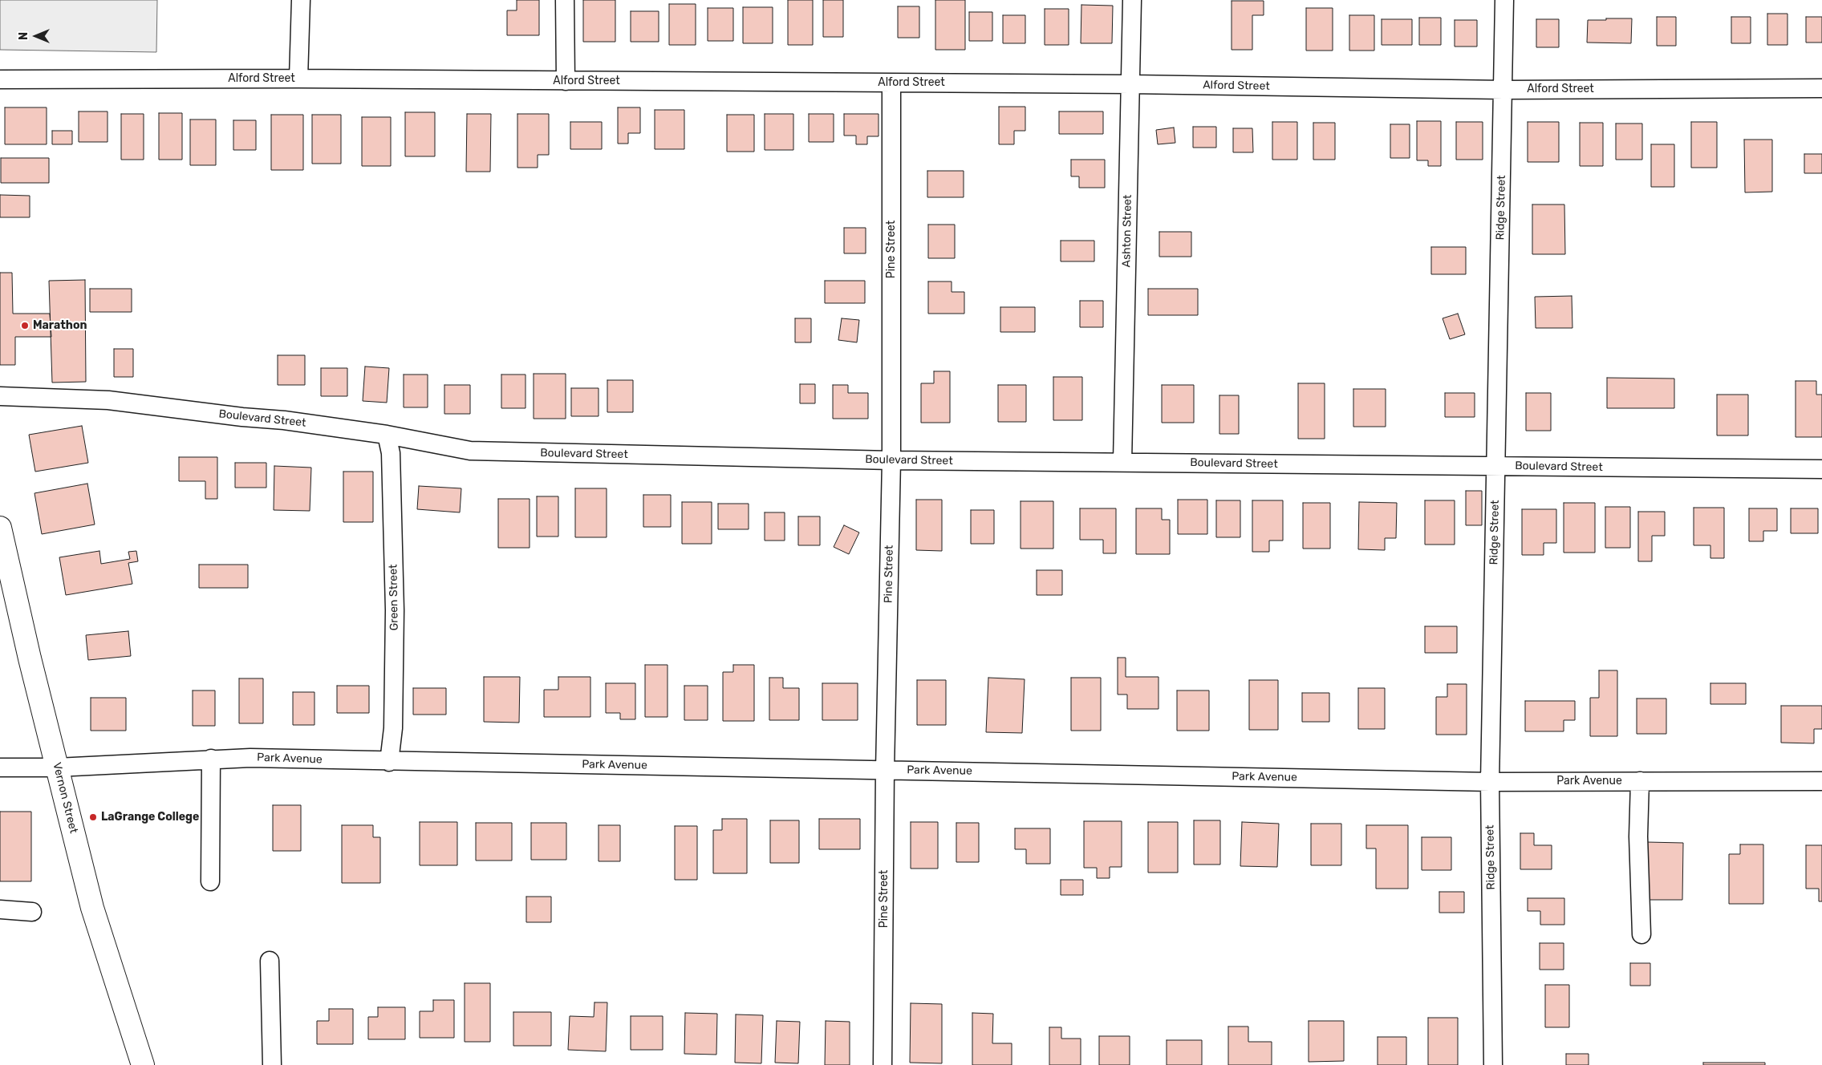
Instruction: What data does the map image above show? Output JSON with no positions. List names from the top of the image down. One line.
{"streets":{"main road":["Vernon Street"],"street":["Alford Street","Ridge Street","Ashton Street","Pine Street","Boulevard Street","Green Street","Park Avenue"]},"crossings":[["Alford Street","Ridge Street"],["Alford Street","Ashton Street"],["Alford Street","Pine Street"],["Ridge Street","Boulevard Street"],["Ridge Street","Park Avenue"],["Ashton Street","Boulevard Street"],["Pine Street","Boulevard Street"],["Pine Street","Park Avenue"],["Boulevard Street","Green Street"],["Green Street","Park Avenue"],["Park Avenue","Vernon Street"]],"places":["Marathon","LaGrange College"],"north":"left"}
